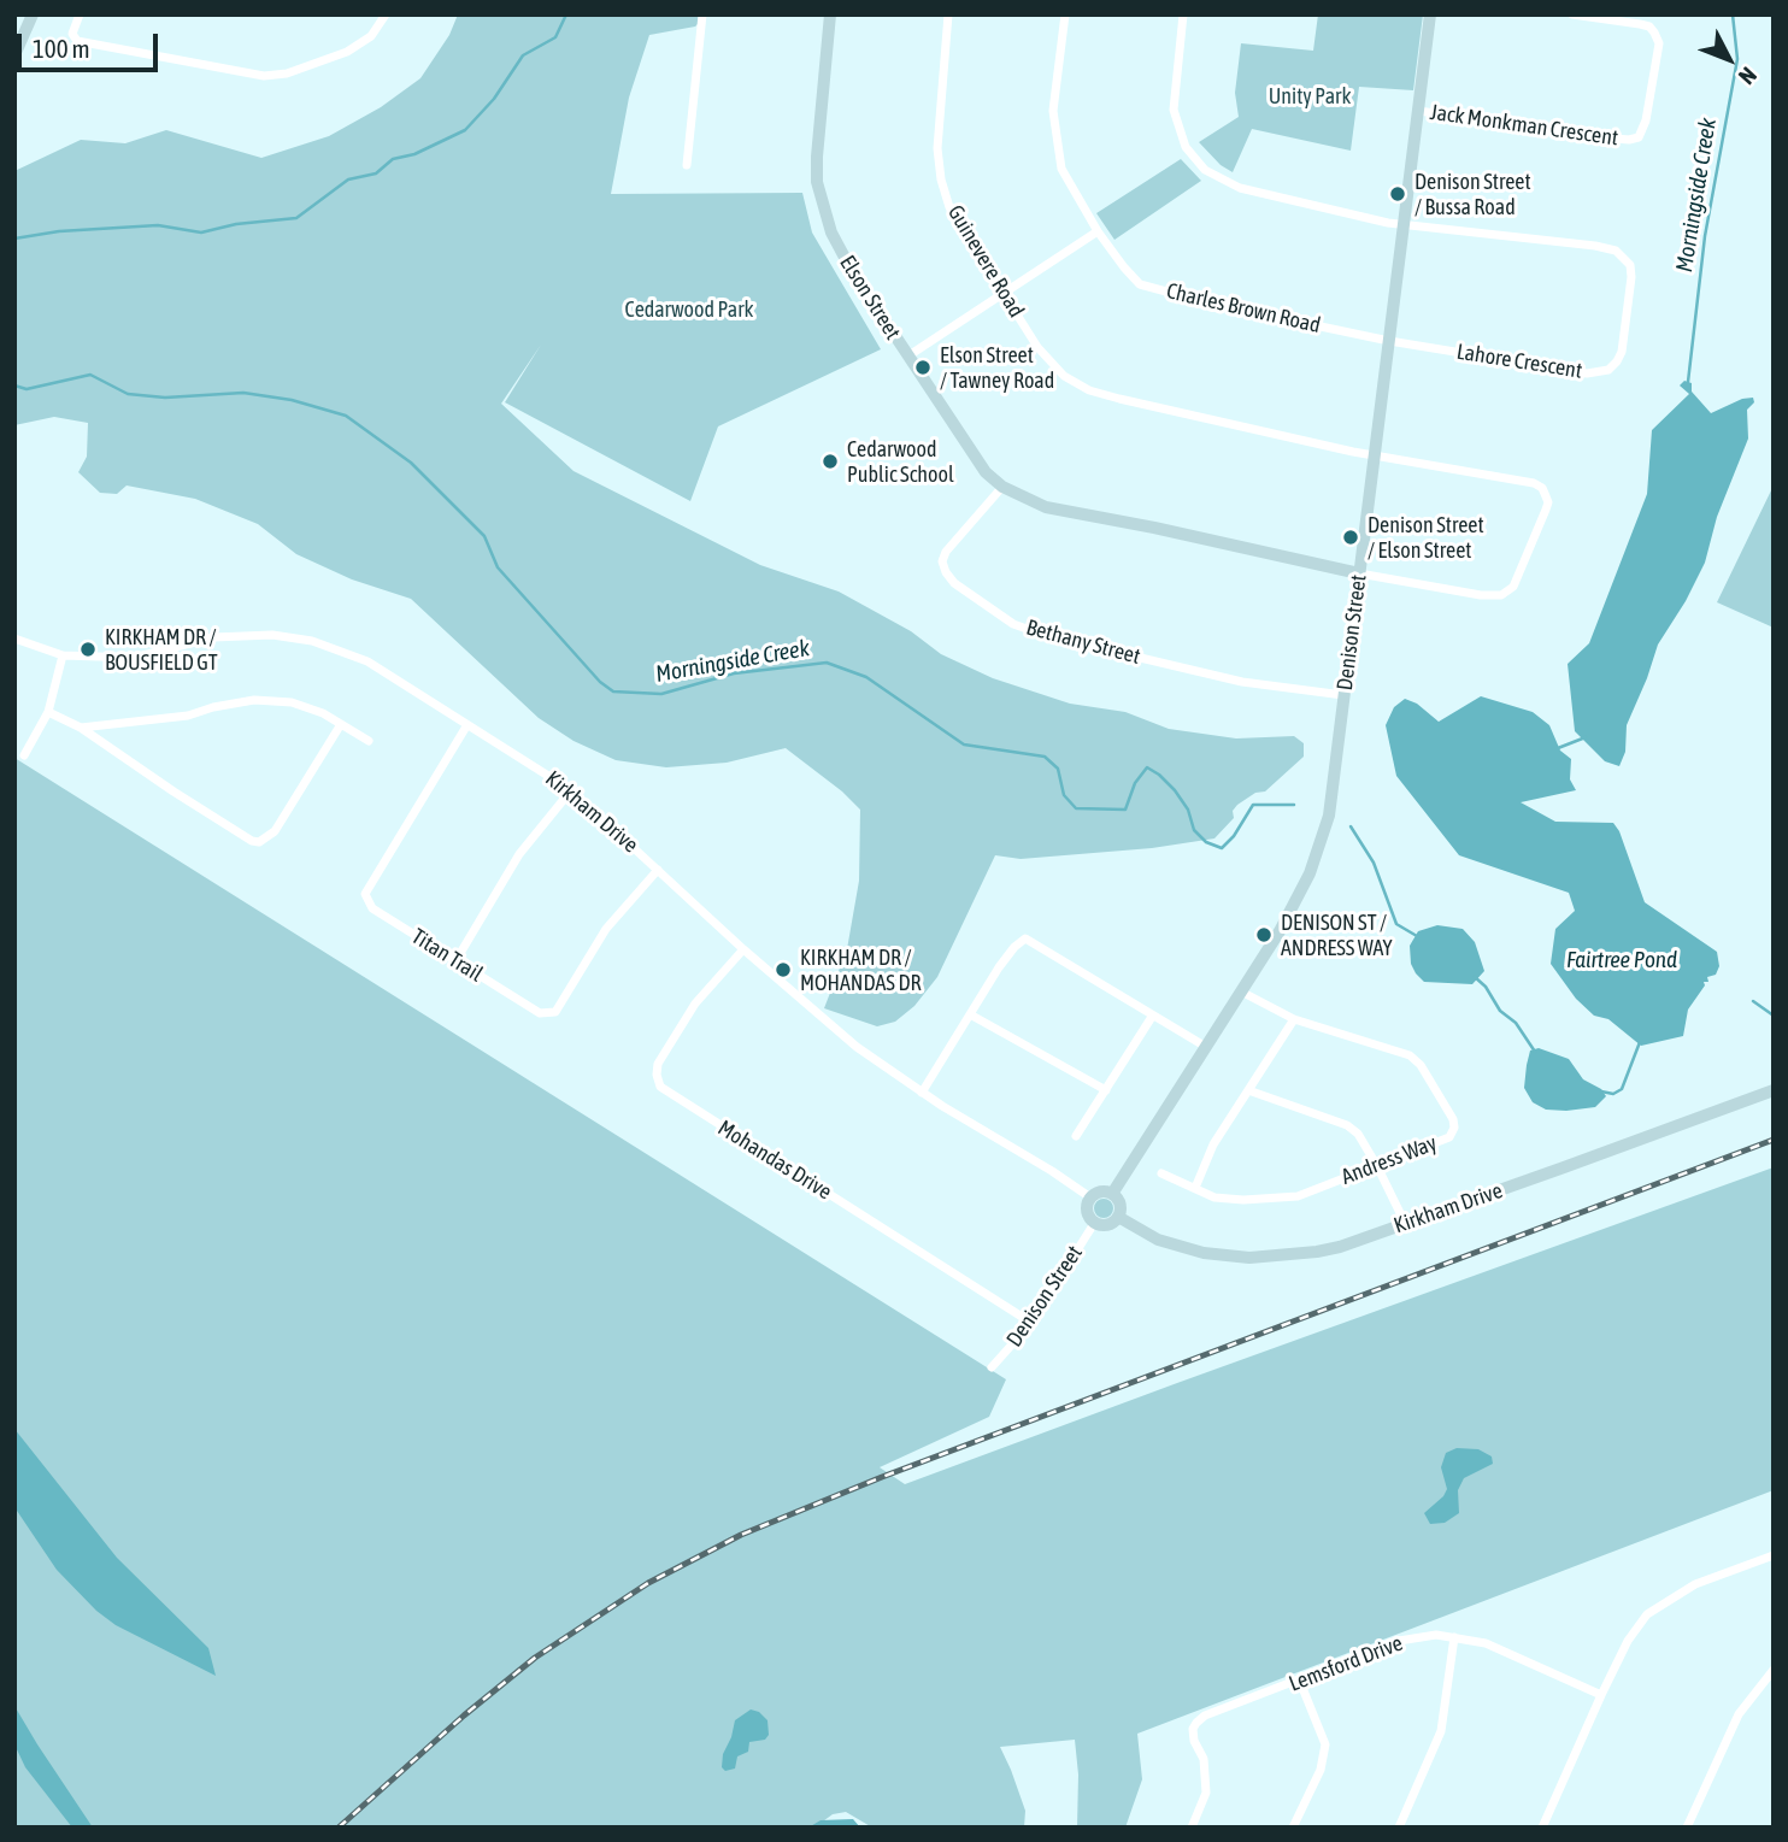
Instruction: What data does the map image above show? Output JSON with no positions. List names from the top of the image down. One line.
{"streets":{"street":["Jack Monkman Crescent","Guinevere Road","Elson Street","Charles Brown Road","Lahore Crescent","Denison Street","Bethany Street","Kirkham Drive","Titan Trail","Mohandas Drive","Andress Way","Lemsford Drive"]},"crossings":[["Jack Monkman Crescent","Denison Street"],["Guinevere Road","Elson Street"],["Guinevere Road","Denison Street"],["Elson Street","Denison Street"],["Elson Street","Bethany Street"],["Charles Brown Road","Lahore Crescent"],["Charles Brown Road","Denison Street"],["Lahore Crescent","Denison Street"],["Denison Street","Bethany Street"],["Denison Street","Kirkham Drive"],["Denison Street","Mohandas Drive"],["Denison Street","Andress Way"],["Kirkham Drive","Titan Trail"],["Kirkham Drive","Mohandas Drive"]],"water":["Morningside Creek","Fairtree Pond"],"parks":["Unity Park","Cedarwood Park"],"places":["Denison Street / Bussa Road","Elson Street / Tawney Road","Cedarwood Public School","Denison Street / Elson Street","KIRKHAM DR / BOUSFIELD GT","DENISON ST / ANDRESS WAY","KIRKHAM DR / MOHANDAS DR"],"scale_bar":"100 m","north":"bottom right"}
